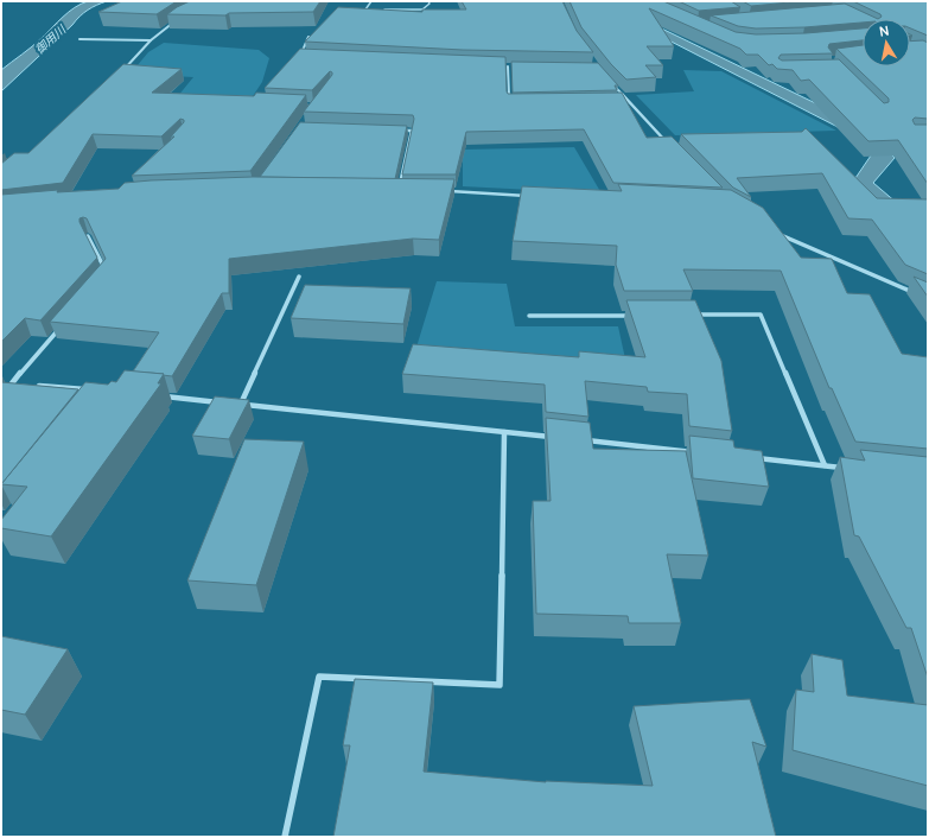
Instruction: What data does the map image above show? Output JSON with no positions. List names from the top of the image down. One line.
{"water":["御用川"],"north":"top"}
